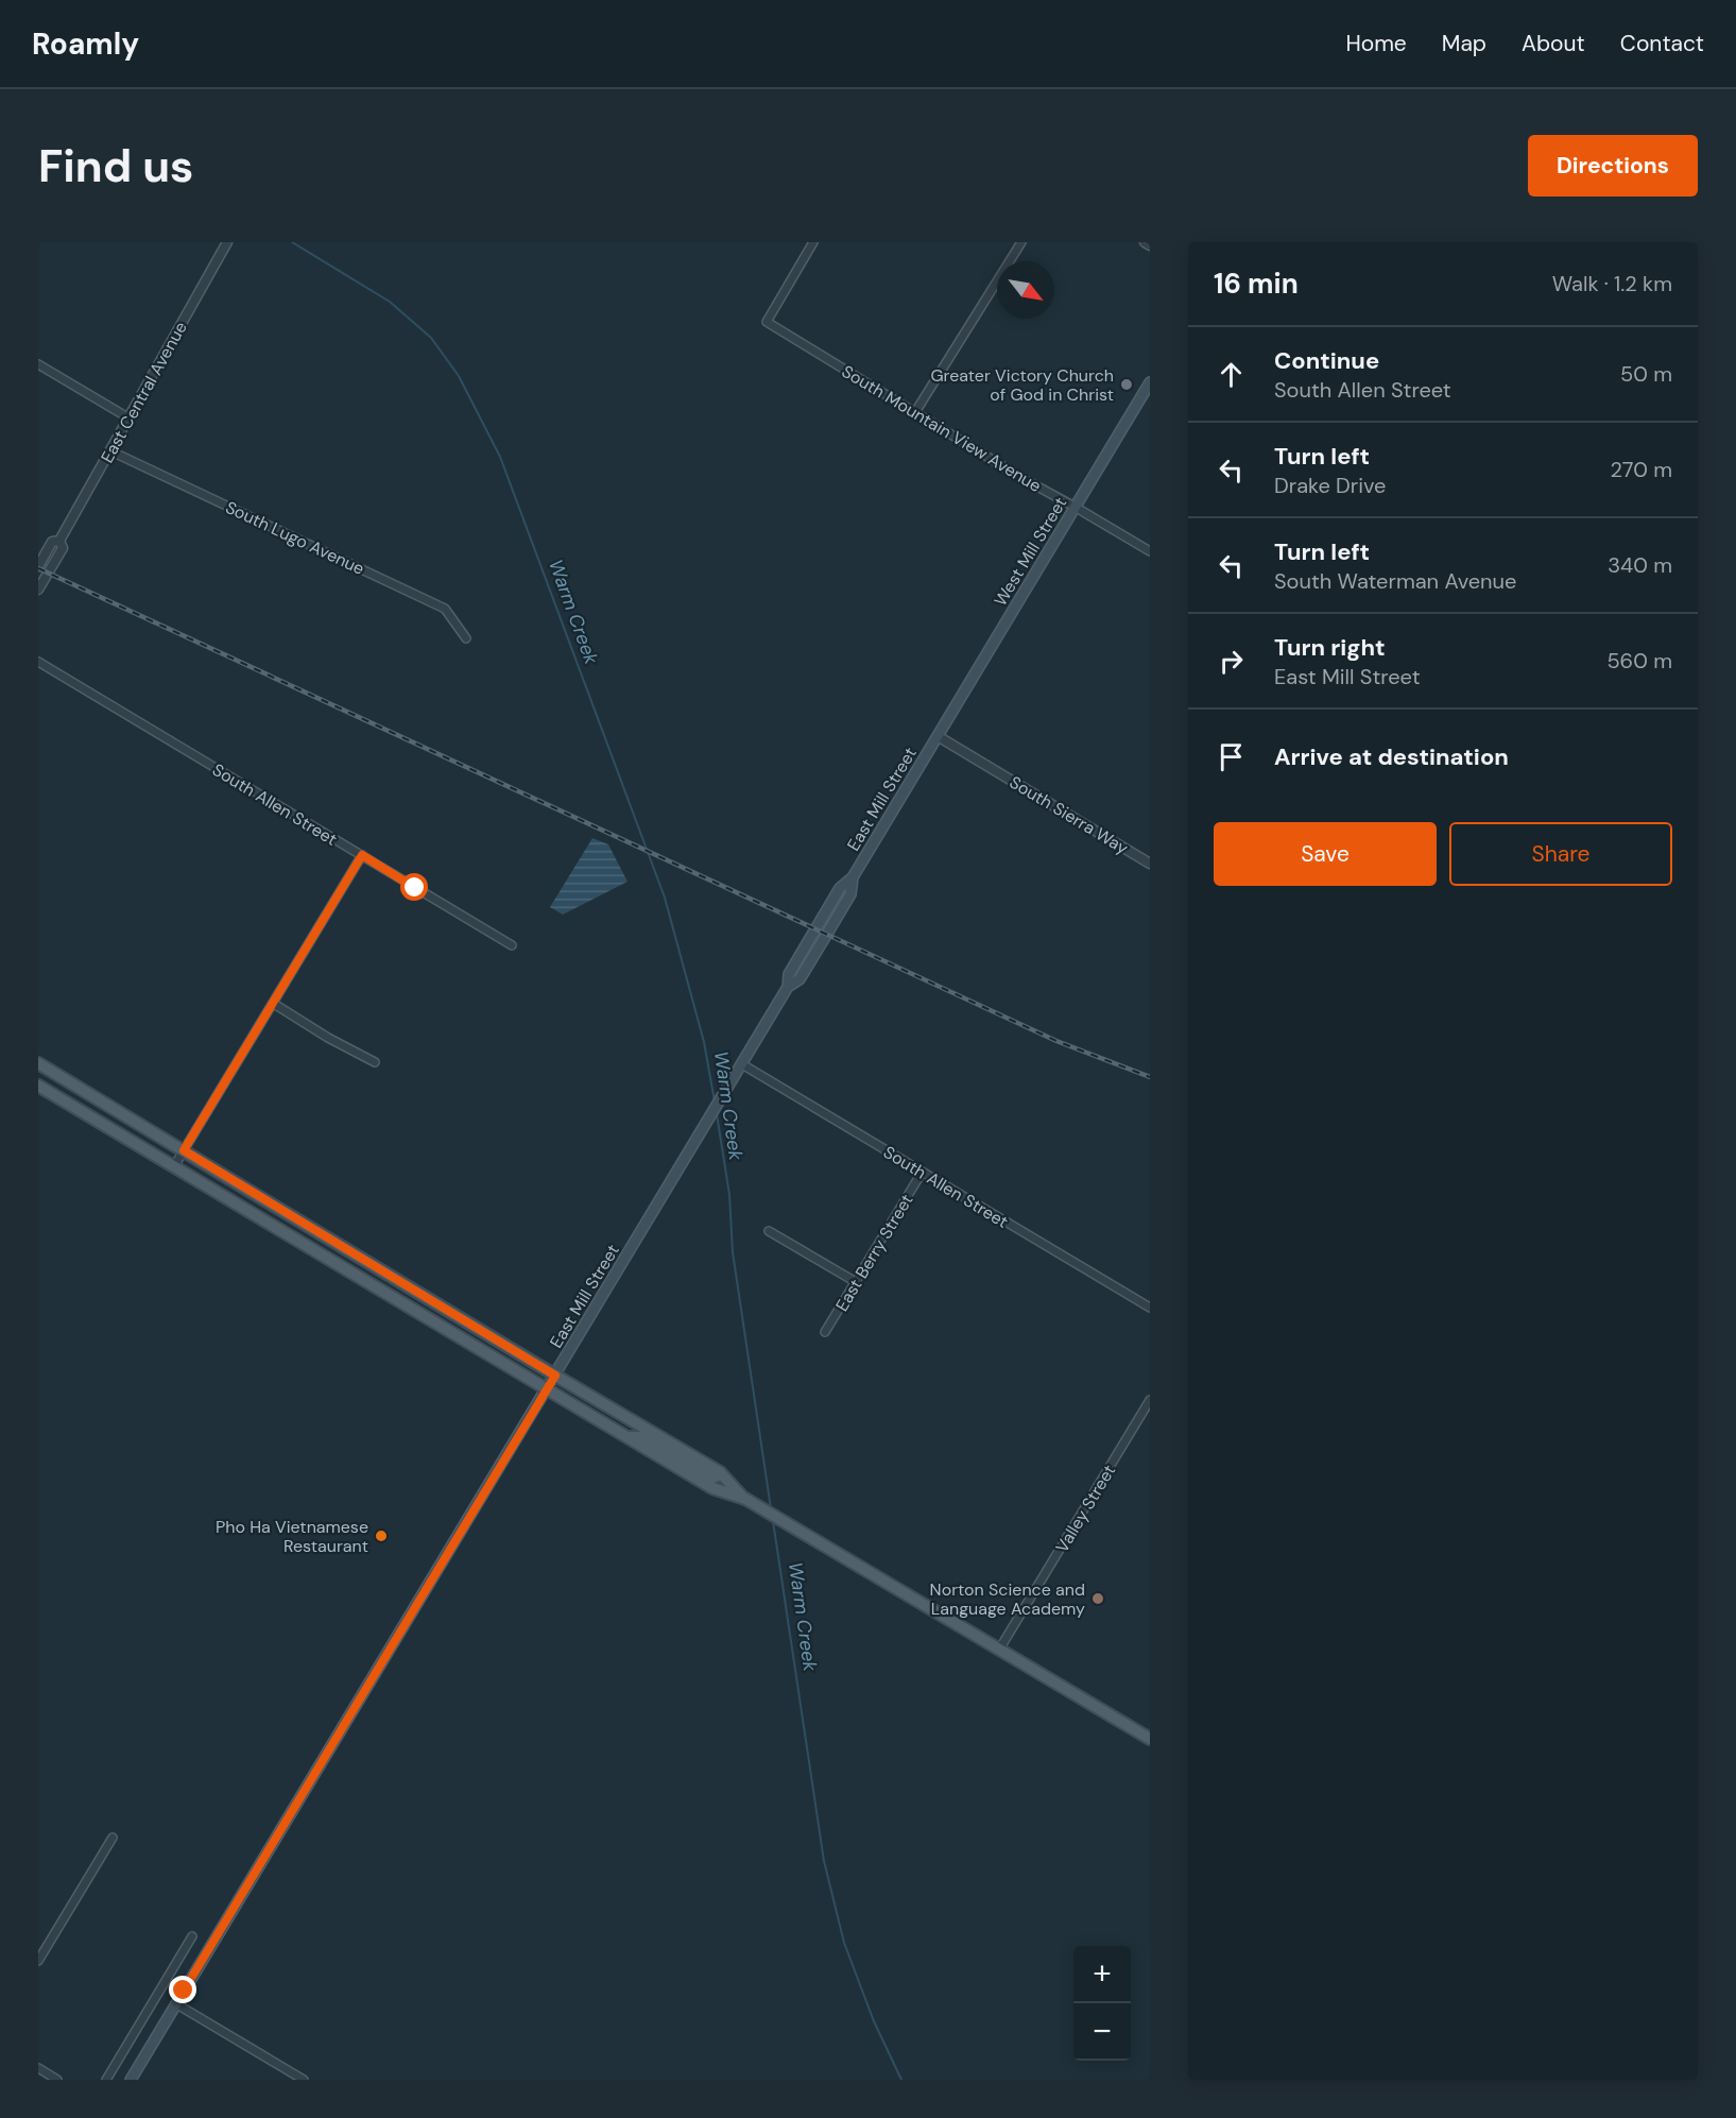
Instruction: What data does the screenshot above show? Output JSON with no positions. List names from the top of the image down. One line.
{"streets":{"main road":["West Mill Street","East Mill Street"],"street":["East Central Avenue","South Mountain View Avenue","South Lugo Avenue","South Allen Street","South Sierra Way","East Berry Street","Valley Street"]},"crossings":[["East Central Avenue","South Lugo Avenue"],["South Mountain View Avenue","West Mill Street"],["West Mill Street","East Mill Street"],["West Mill Street","South Sierra Way"],["East Mill Street","South Allen Street"],["East Mill Street","South Sierra Way"],["South Allen Street","East Berry Street"]],"water":["Warm Creek"],"places":["Greater Victory Church of God in Christ","Pho Ha Vietnamese Restaurant","Norton Science and Language Academy"],"north":"bottom right","page":{"header":"Roamly","nav":["Home","Map","About","Contact"],"buttons":["Directions",["Save","Share"]],"title":"Find us","heading":["16 min","Walk · 1.2 km"],"list":[["Continue","South Allen Street","50 m"],["Turn left","Drake Drive","270 m"],["Turn left","South Waterman Avenue","340 m"],["Turn right","East Mill Street","560 m"],"Arrive at destination"],"map_buttons":["+","−"]}}
